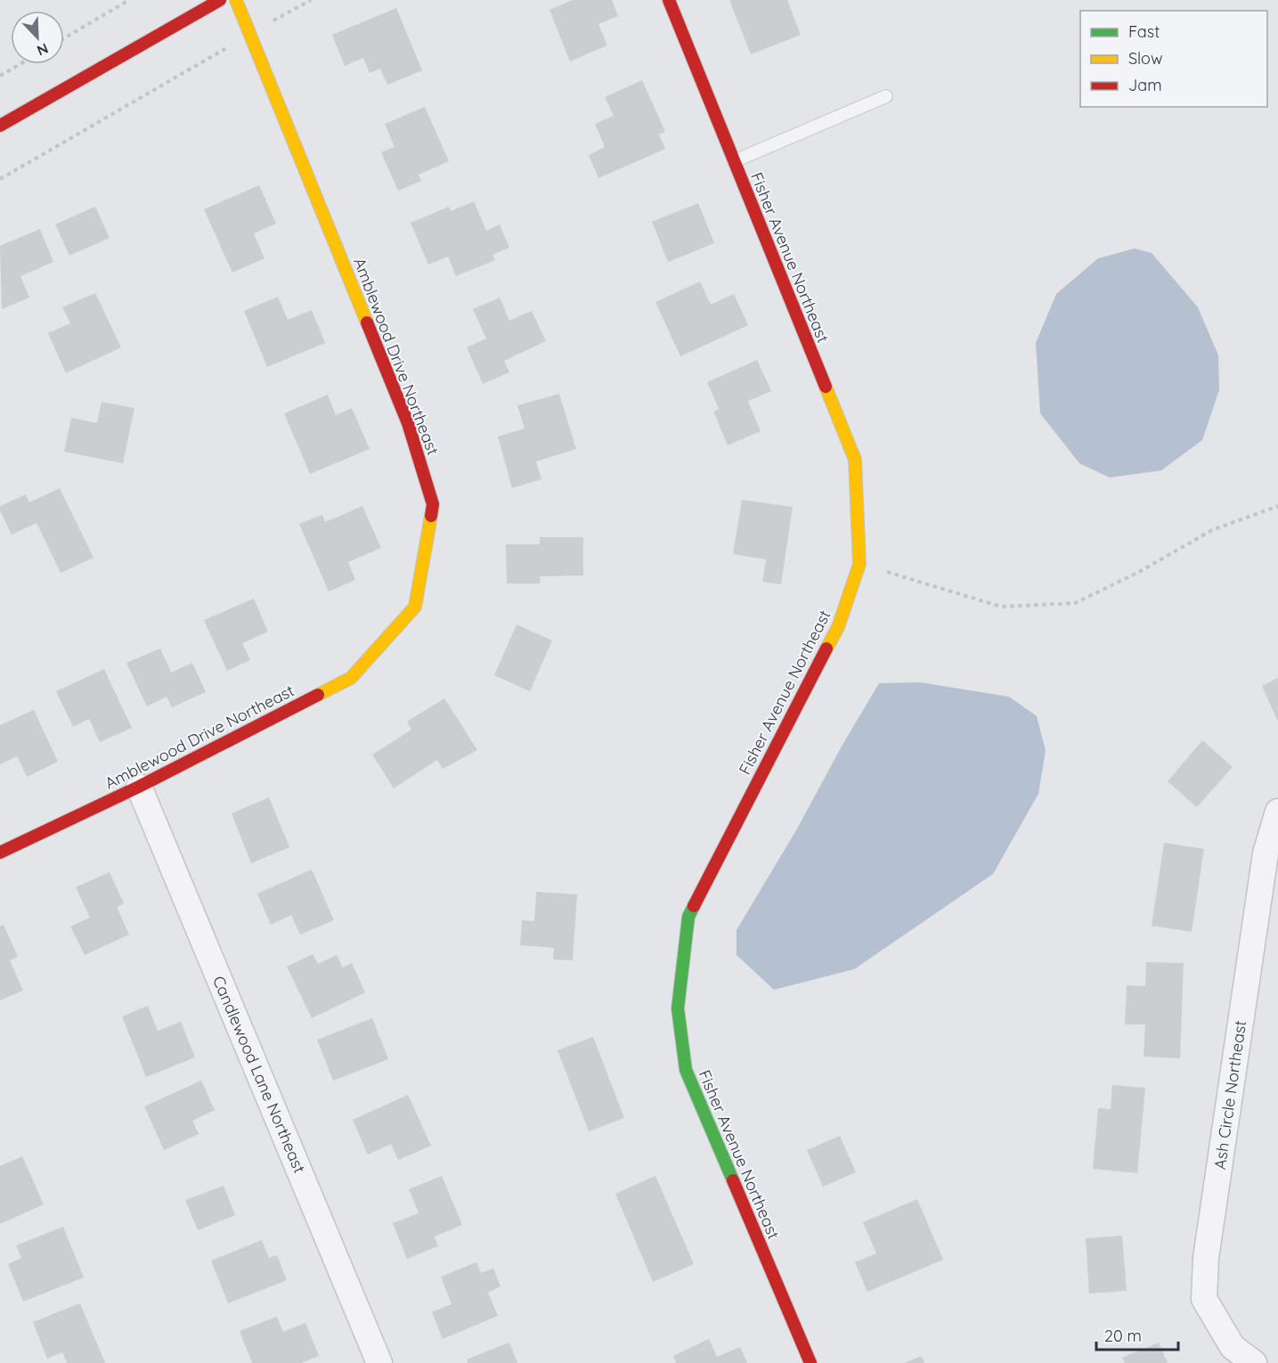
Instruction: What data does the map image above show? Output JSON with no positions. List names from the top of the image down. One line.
{"streets":{"street":["Fisher Avenue Northeast","Amblewood Drive Northeast","Candlewood Lane Northeast","Ash Circle Northeast"]},"crossings":[["Amblewood Drive Northeast","Candlewood Lane Northeast"]],"legend":["Fast","Slow","Jam"],"scale_bar":"20 m","north":"bottom right"}
